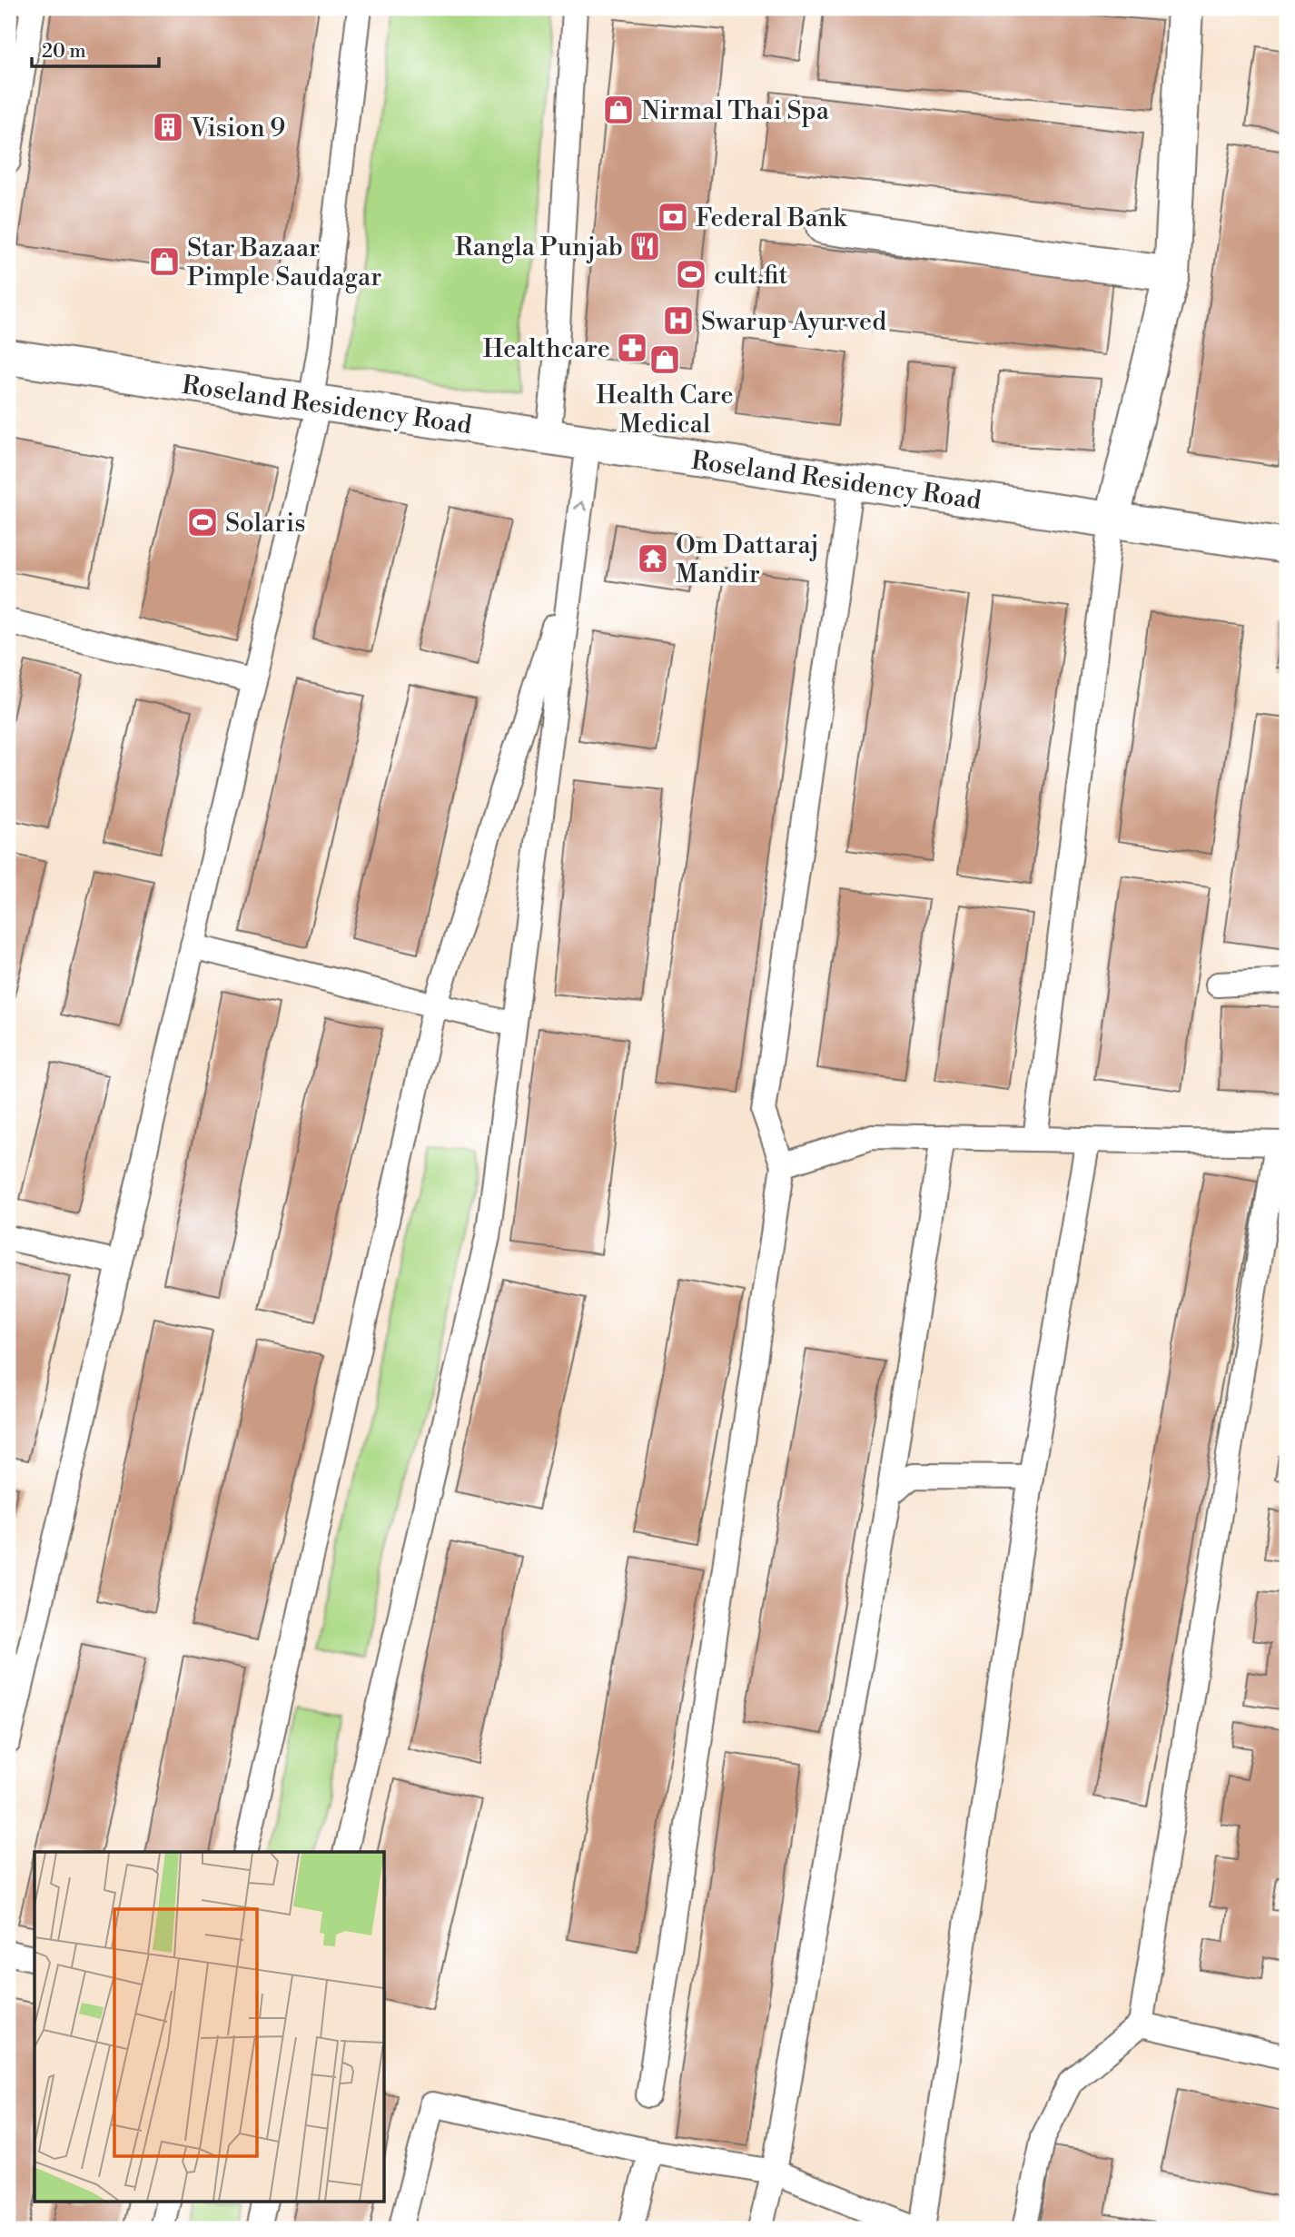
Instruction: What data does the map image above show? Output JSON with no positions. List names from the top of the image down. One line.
{"streets":{"street":["Roseland Residency Road"]},"places":{"shop":["Nirmal Thai Spa","Star Bazaar Pimple Saudagar","Health Care Medical"],"building":["Vision 9"],"bank":["Federal Bank"],"restaurant":["Rangla Punjab"],"sports":["cult.fit","Solaris"],"hospital":["Swarup Ayurved"],"pharmacy":["Healthcare"],"temple":["Om Dattaraj Mandir"]},"scale_bar":"20 m"}
